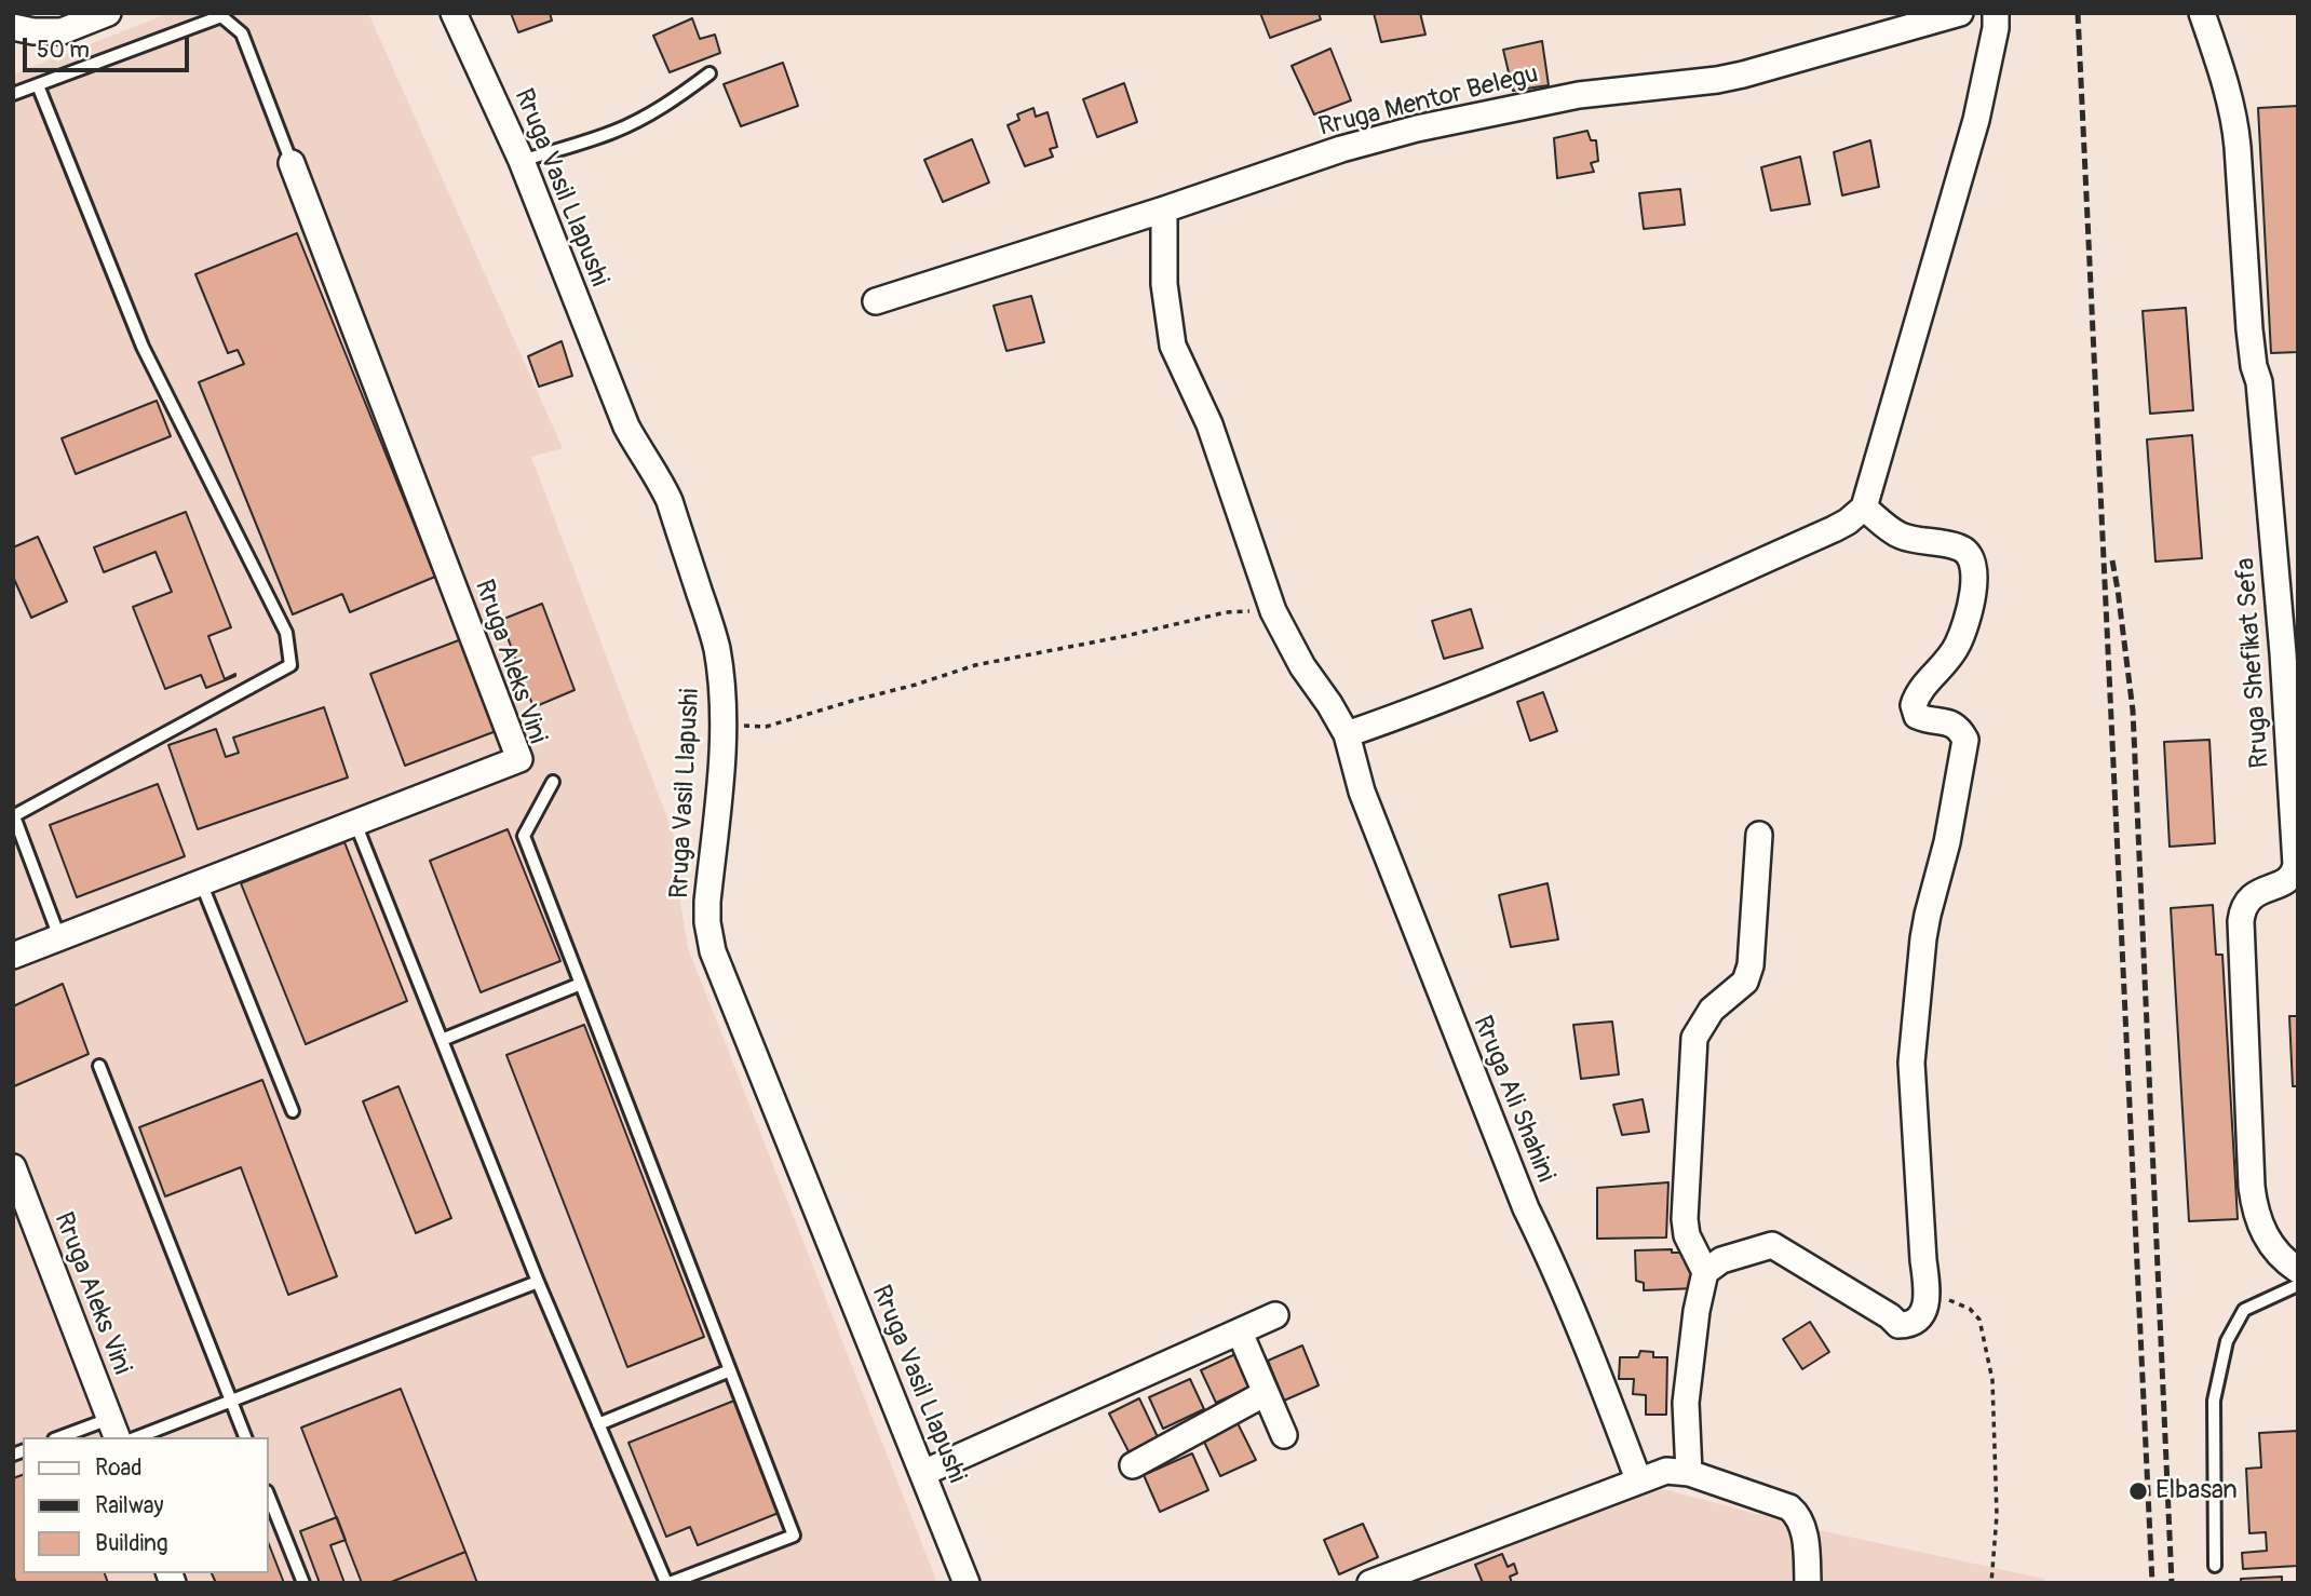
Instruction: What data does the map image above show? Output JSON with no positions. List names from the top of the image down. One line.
{"streets":{"street":["Rruga Mentor Belegu","Rruga Vasil Llapushi","Rruga Aleks Vini","Rruga Shefikat Sefa","Rruga Ali Shahini"]},"crossings":[["Rruga Mentor Belegu","Rruga Ali Shahini"]],"places":["Elbasan"],"legend":["Road","Railway","Building"],"scale_bar":"50 m"}
